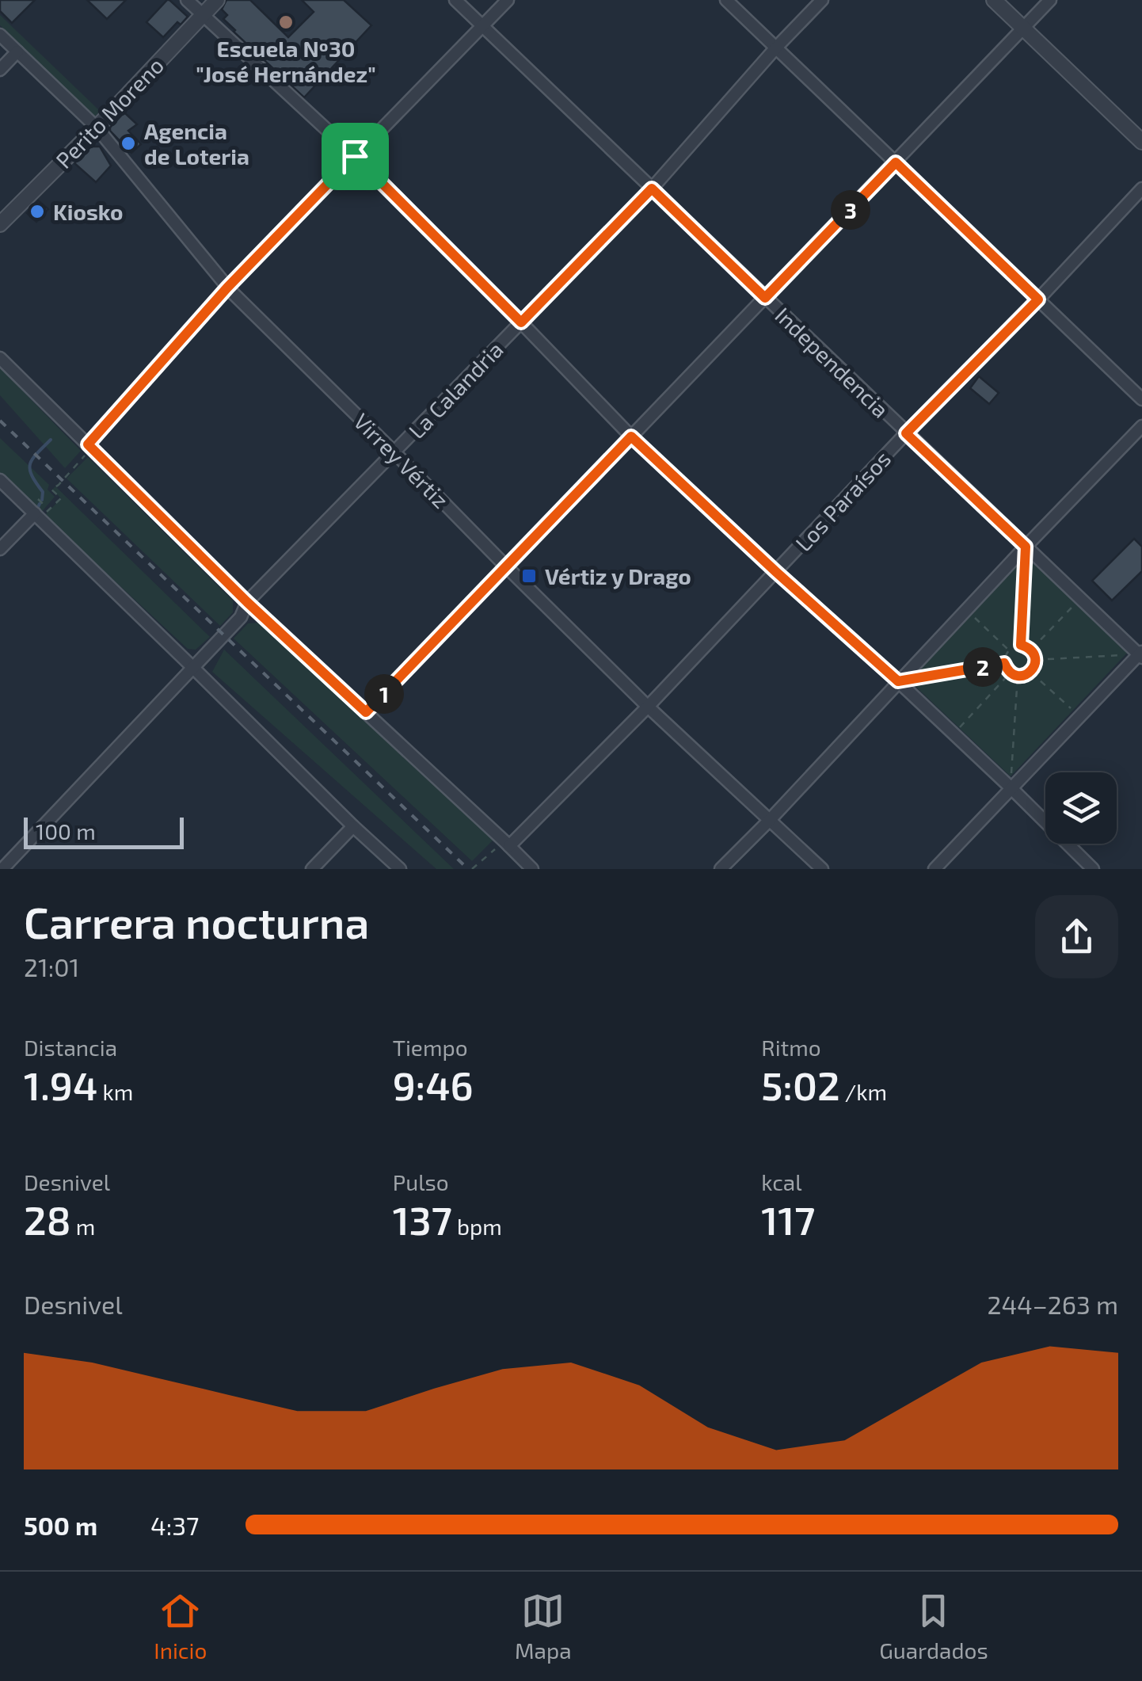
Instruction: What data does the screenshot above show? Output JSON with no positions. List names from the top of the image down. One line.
{"streets":{"street":["Perito Moreno","Independencia","La Calandria","Virrey Vértiz","Los Paraísos"]},"crossings":[["Perito Moreno","Virrey Vértiz"],["Independencia","La Calandria"],["Independencia","Los Paraísos"],["La Calandria","Virrey Vértiz"],["Virrey Vértiz","Los Paraísos"]],"places":{"other":["Escuela Nº30 \"José Hernández\"","Agencia de Loteria","Kiosko"],"transit":["Vértiz y Drago"]},"scale_bar":"100 m","page":{"pins":["3","2","1"],"scale":"100 m","heading":["Carrera nocturna","21:01"],"stats":[["Distancia","1.94 km"],["Tiempo","9:46"],["Ritmo","5:02 /km"],["Desnivel","28 m"],["Pulso","137 bpm"],["kcal","117"]],"chart":["Desnivel","244–263 m"],"list":[{"name":"500 m","note":"4:37"}],"tabs":["Inicio","Mapa","Guardados"]}}
